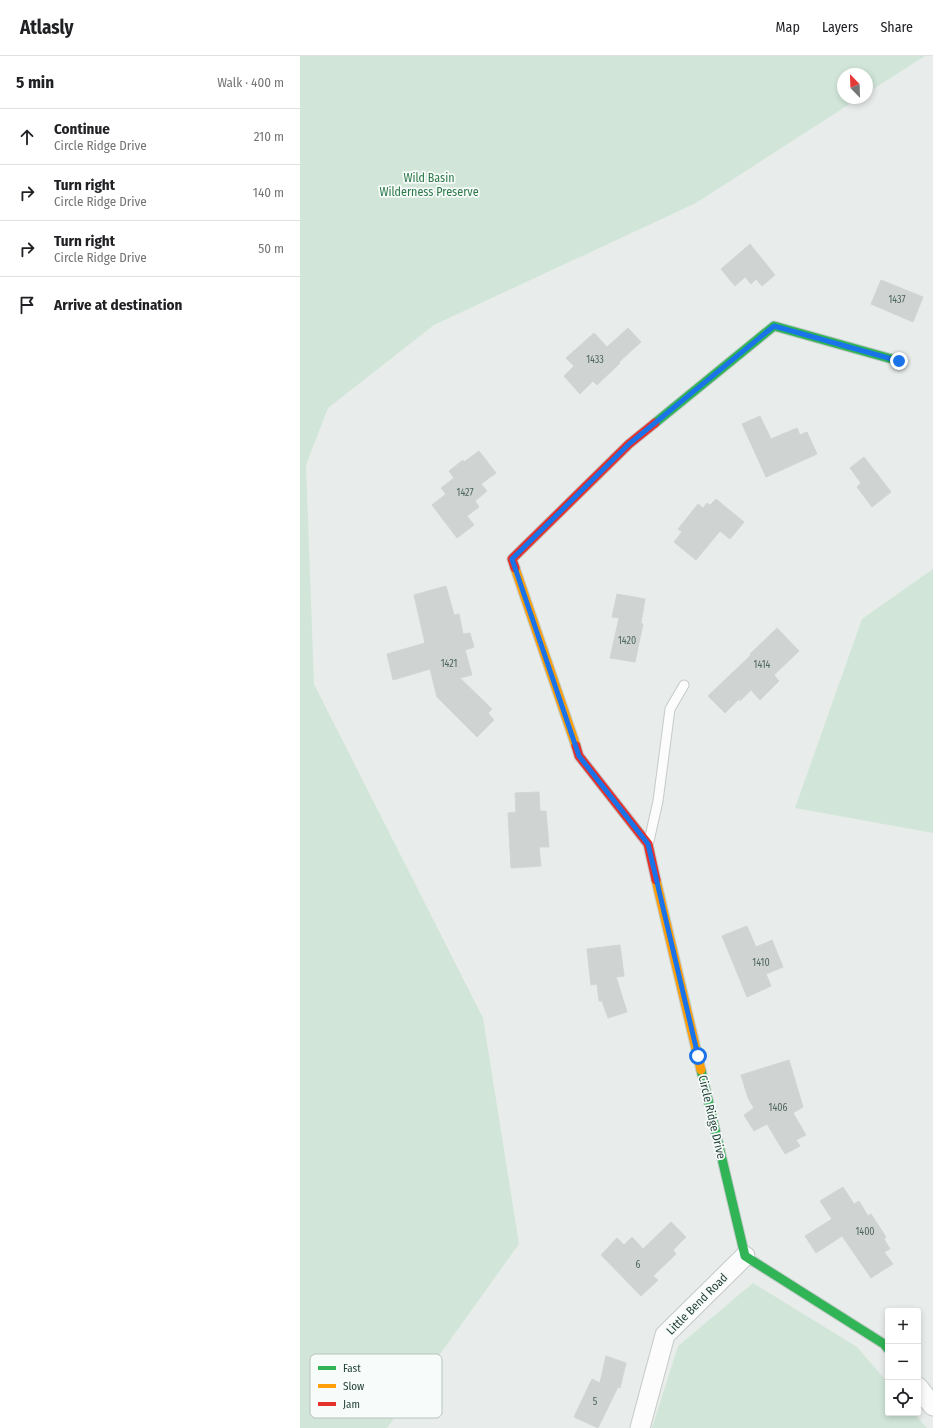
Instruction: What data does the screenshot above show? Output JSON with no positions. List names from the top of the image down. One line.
{"streets":{"street":["Circle Ridge Drive","Little Bend Road"]},"crossings":[["Circle Ridge Drive","Little Bend Road"]],"parks":["Wild Basin Wilderness Preserve"],"house_numbers":["1437","1433","1427","1420","1421","1414","1410","1406","1400","6","5"],"legend":["Fast","Slow","Jam"],"north":"top left","page":{"header":"Atlasly","nav":["Map","Layers","Share"],"heading":["5 min","Walk · 400 m"],"list":[["Continue","Circle Ridge Drive","210 m"],["Turn right","Circle Ridge Drive","140 m"],["Turn right","Circle Ridge Drive","50 m"],"Arrive at destination"],"map_buttons":["+","−"]}}
